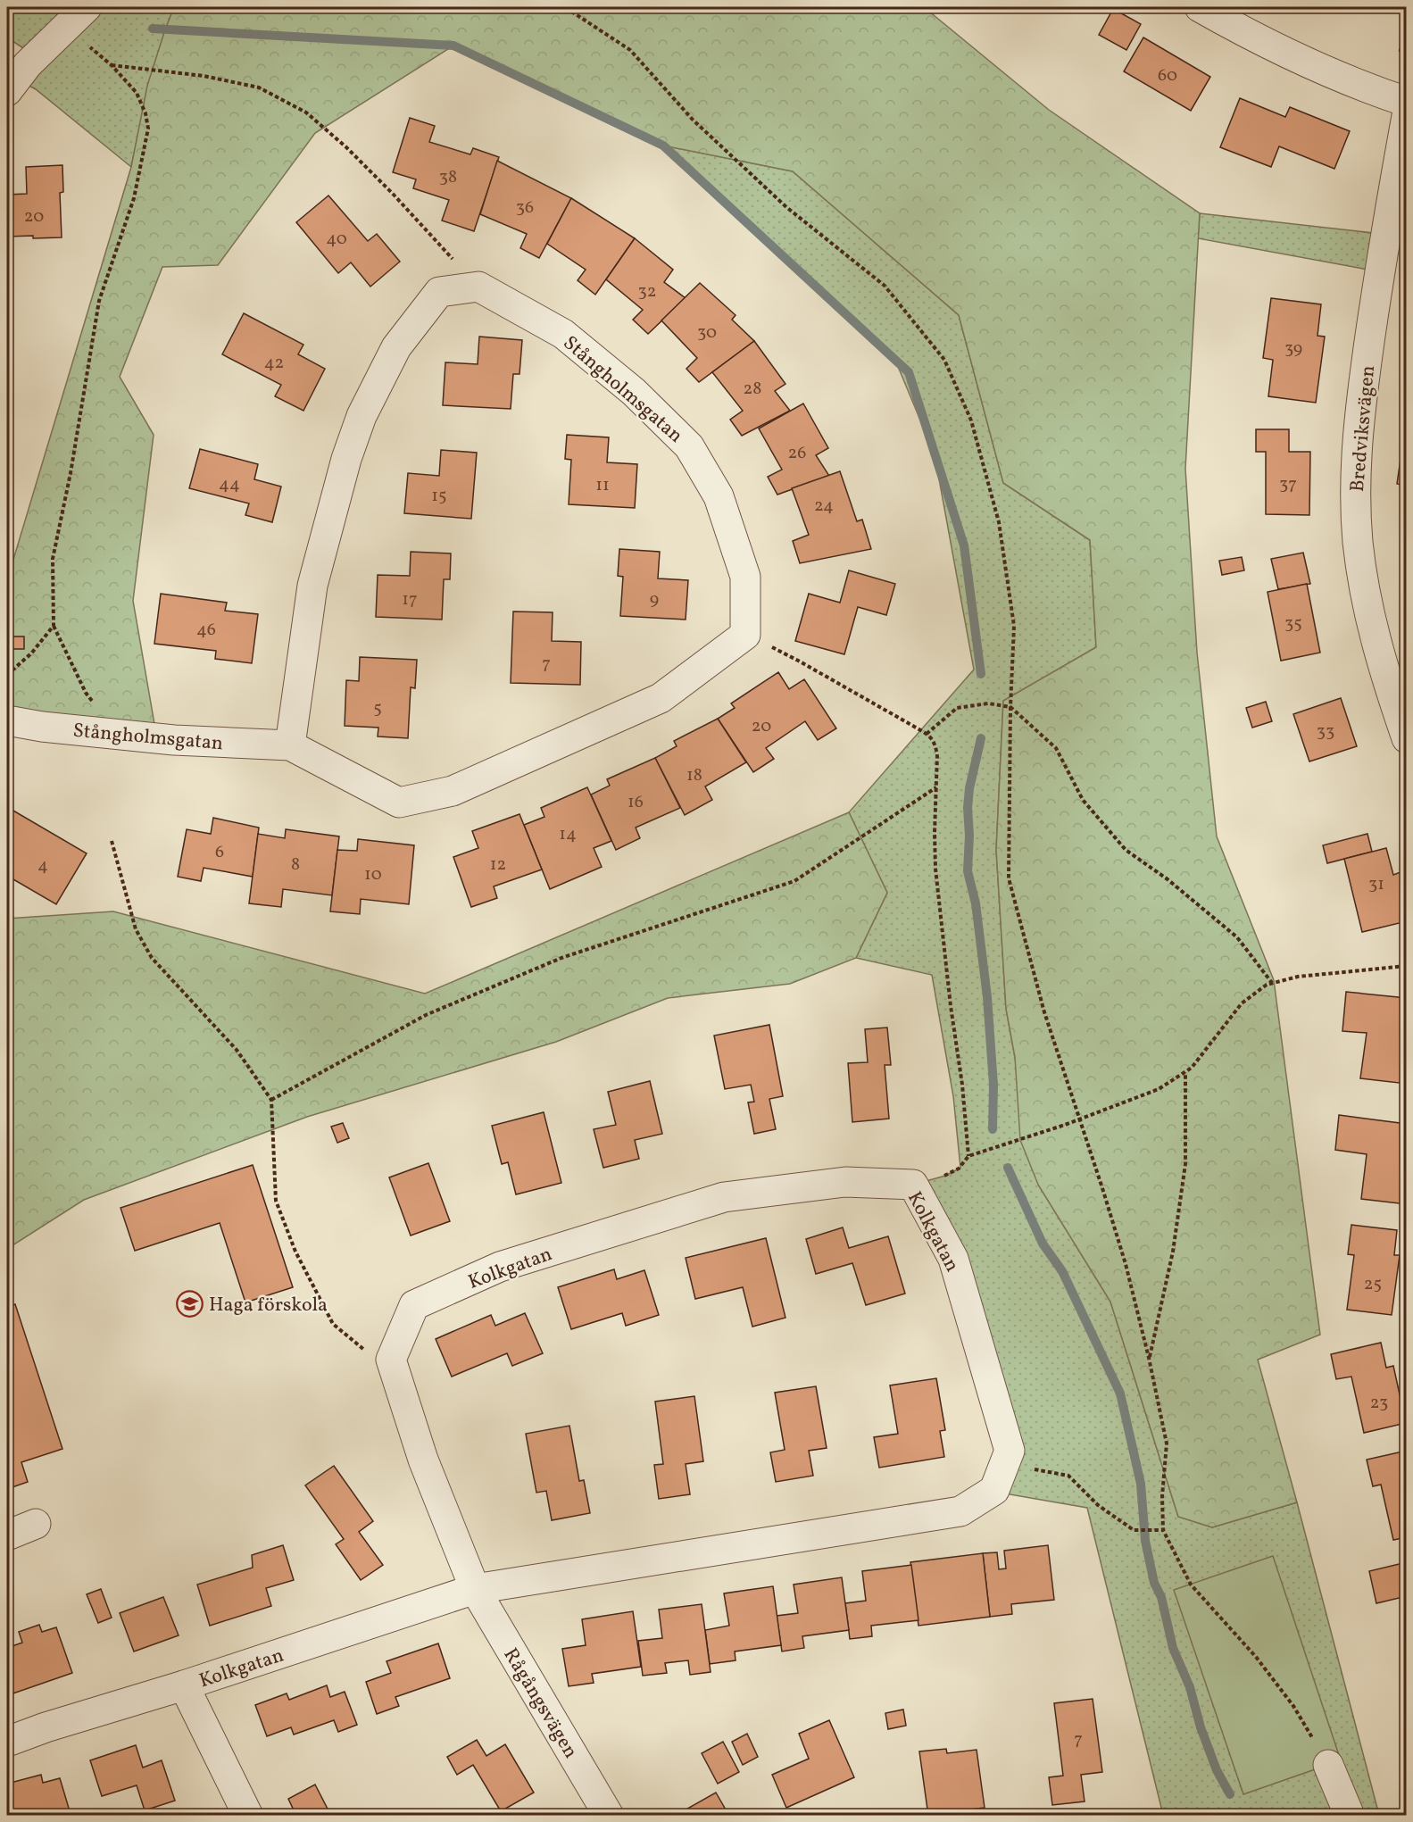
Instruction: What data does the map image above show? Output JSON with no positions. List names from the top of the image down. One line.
{"streets":{"street":["Stångholmsgatan","Bredviksvägen","Kolkgatan","Rågångsvägen"]},"crossings":[["Kolkgatan","Rågångsvägen"]],"places":{"school or university":["Haga förskola"]},"house_numbers":["60","38","36","20","40","32","30","39","42","28","26","44","37","11","15","24","17","9","35","46","7","5","20","33","18","16","14","6","8","12","4","10","31","25","23","7"]}
